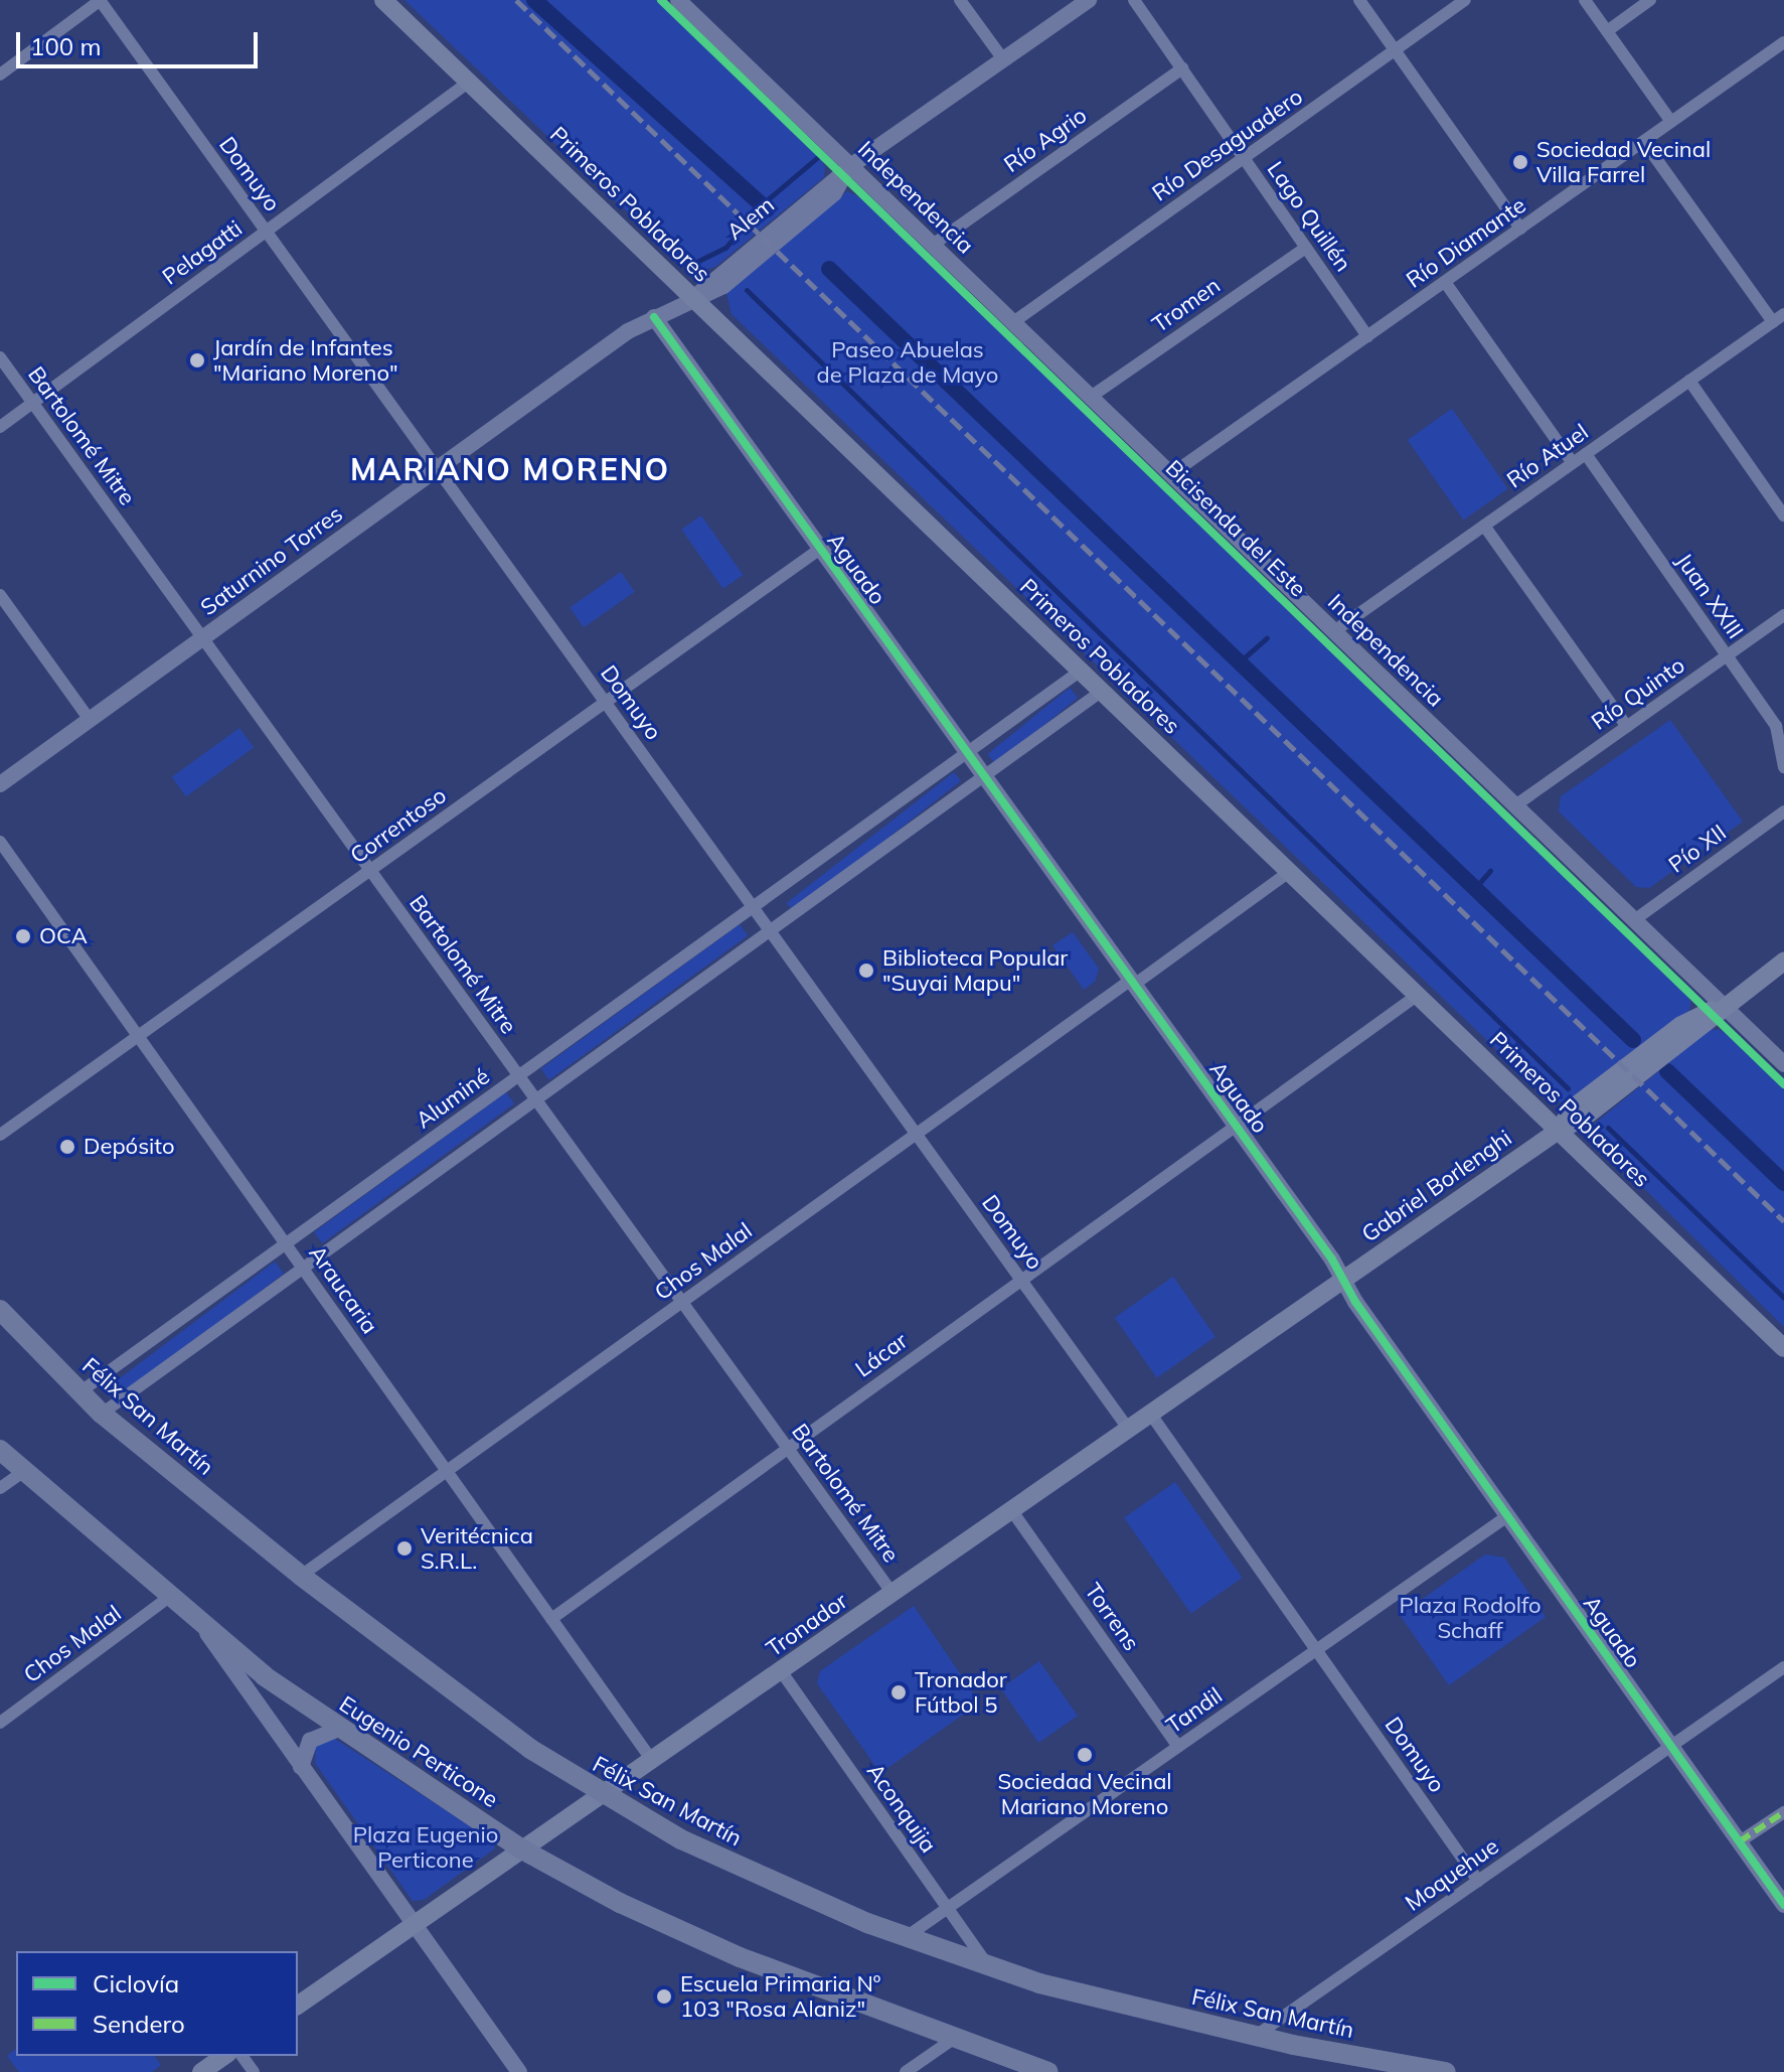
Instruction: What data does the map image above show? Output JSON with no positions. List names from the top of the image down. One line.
{"streets":{"highway":["Félix San Martín","Eugenio Perticone"],"main road":["Primeros Pobladores","Gabriel Borlenghi","Tronador"],"street":["Río Agrio","Río Desaguadero","Domuyo","Independencia","Lago Quillén","Alem","Río Diamante","Pelagatti","Tromen","Bartolomé Mitre","Río Atuel","Saturnino Torres","Aguado","Juan XXIII","Río Quinto","Correntoso","Pío XII","Aluminé","Chos Malal","Araucaria","Lácar","Torrens","Tandil","Aconquija","Moquehue"],"cycle path":["Bicisenda del Este"]},"crossings":[["Río Agrio","Independencia"],["Río Agrio","Lago Quillén"],["Río Desaguadero","Independencia"],["Río Desaguadero","Lago Quillén"],["Domuyo","Pelagatti"],["Domuyo","Saturnino Torres"],["Domuyo","Correntoso"],["Domuyo","Aluminé"],["Domuyo","Chos Malal"],["Domuyo","Lácar"],["Domuyo","Tronador"],["Domuyo","Tandil"],["Domuyo","Moquehue"],["Independencia","Alem"],["Independencia","Río Diamante"],["Independencia","Tromen"],["Independencia","Río Atuel"],["Independencia","Río Quinto"],["Independencia","Pío XII"],["Independencia","Gabriel Borlenghi"],["Primeros Pobladores","Alem"],["Primeros Pobladores","Pelagatti"],["Primeros Pobladores","Saturnino Torres"],["Primeros Pobladores","Gabriel Borlenghi"],["Lago Quillén","Río Diamante"],["Lago Quillén","Tromen"],["Alem","Saturnino Torres"],["Pelagatti","Bartolomé Mitre"],["Bartolomé Mitre","Saturnino Torres"],["Bartolomé Mitre","Correntoso"],["Bartolomé Mitre","Aluminé"],["Bartolomé Mitre","Chos Malal"],["Bartolomé Mitre","Lácar"],["Bartolomé Mitre","Tronador"],["Río Atuel","Juan XXIII"],["Saturnino Torres","Aguado"],["Aguado","Correntoso"],["Aguado","Aluminé"],["Aguado","Gabriel Borlenghi"],["Aguado","Chos Malal"],["Aguado","Lácar"],["Aguado","Tronador"],["Aguado","Tandil"],["Aguado","Moquehue"],["Juan XXIII","Río Quinto"],["Correntoso","Araucaria"],["Aluminé","Araucaria"],["Aluminé","Félix San Martín"],["Gabriel Borlenghi","Tronador"],["Chos Malal","Araucaria"],["Chos Malal","Félix San Martín"],["Chos Malal","Eugenio Perticone"],["Araucaria","Lácar"],["Araucaria","Tronador"],["Félix San Martín","Tronador"],["Félix San Martín","Tandil"],["Félix San Martín","Aconquija"],["Félix San Martín","Moquehue"],["Torrens","Tronador"],["Torrens","Tandil"],["Tronador","Eugenio Perticone"],["Tronador","Aconquija"],["Tandil","Aconquija"]],"districts":["MARIANO MORENO"],"parks":["Paseo Abuelas de Plaza de Mayo","Plaza Rodolfo Schaff","Plaza Eugenio Perticone"],"places":["Sociedad Vecinal Villa Farrel","Jardín de Infantes \"Mariano Moreno\"","OCA","Biblioteca Popular \"Suyai Mapu\"","Depósito","Veritécnica S.R.L.","Tronador Fútbol 5","Sociedad Vecinal Mariano Moreno","Escuela Primaria Nº 103 \"Rosa Alaniz\""],"legend":["Ciclovía","Sendero"],"scale_bar":"100 m"}
